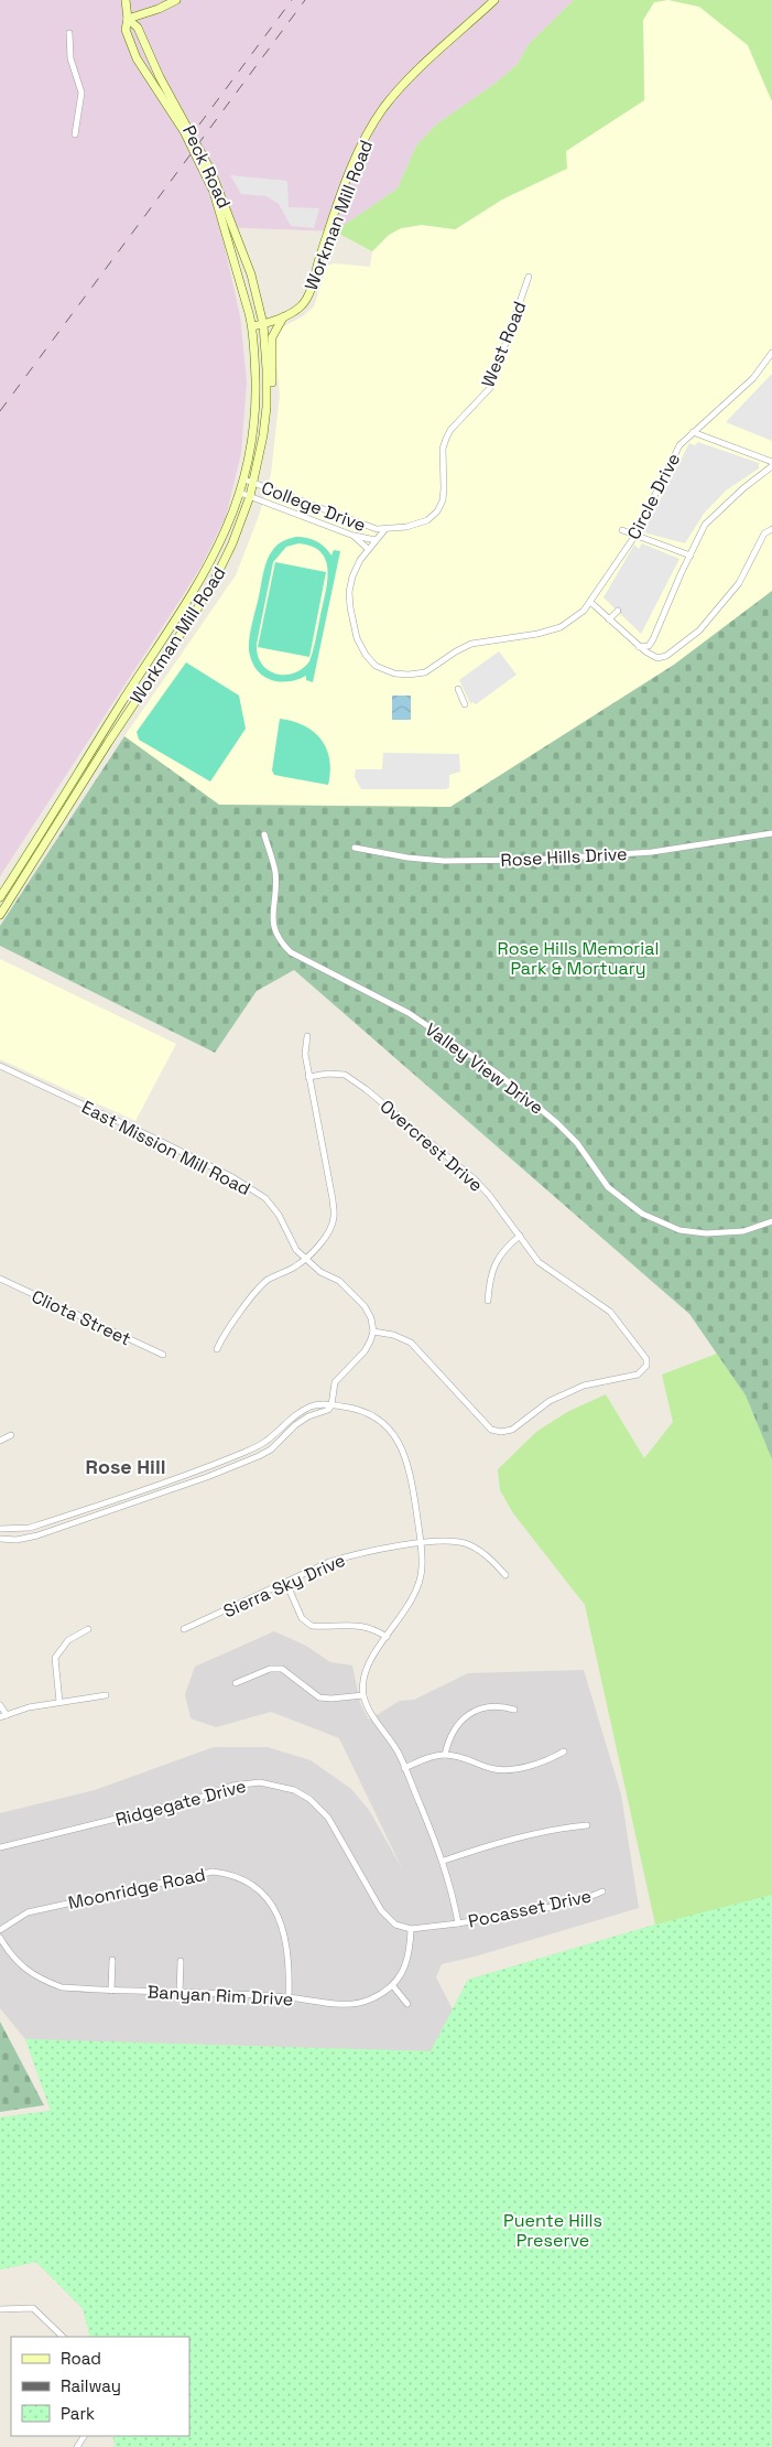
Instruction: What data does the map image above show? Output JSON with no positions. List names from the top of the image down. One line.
{"streets":{"main road":["Peck Road","Workman Mill Road"],"street":["West Road","Circle Drive","College Drive","Rose Hills Drive","Valley View Drive","Overcrest Drive","East Mission Mill Road","Cliota Street","Sierra Sky Drive","Ridgegate Drive","Moonridge Road","Pocasset Drive","Banyan Rim Drive"]},"crossings":[["Peck Road","Workman Mill Road"],["Workman Mill Road","College Drive"],["West Road","College Drive"],["Overcrest Drive","East Mission Mill Road"],["Ridgegate Drive","Banyan Rim Drive"],["Moonridge Road","Banyan Rim Drive"]],"districts":["Rose Hill"],"parks":["Rose Hills Memorial Park & Mortuary","Puente Hills Preserve"],"legend":["Road","Railway","Park"]}
